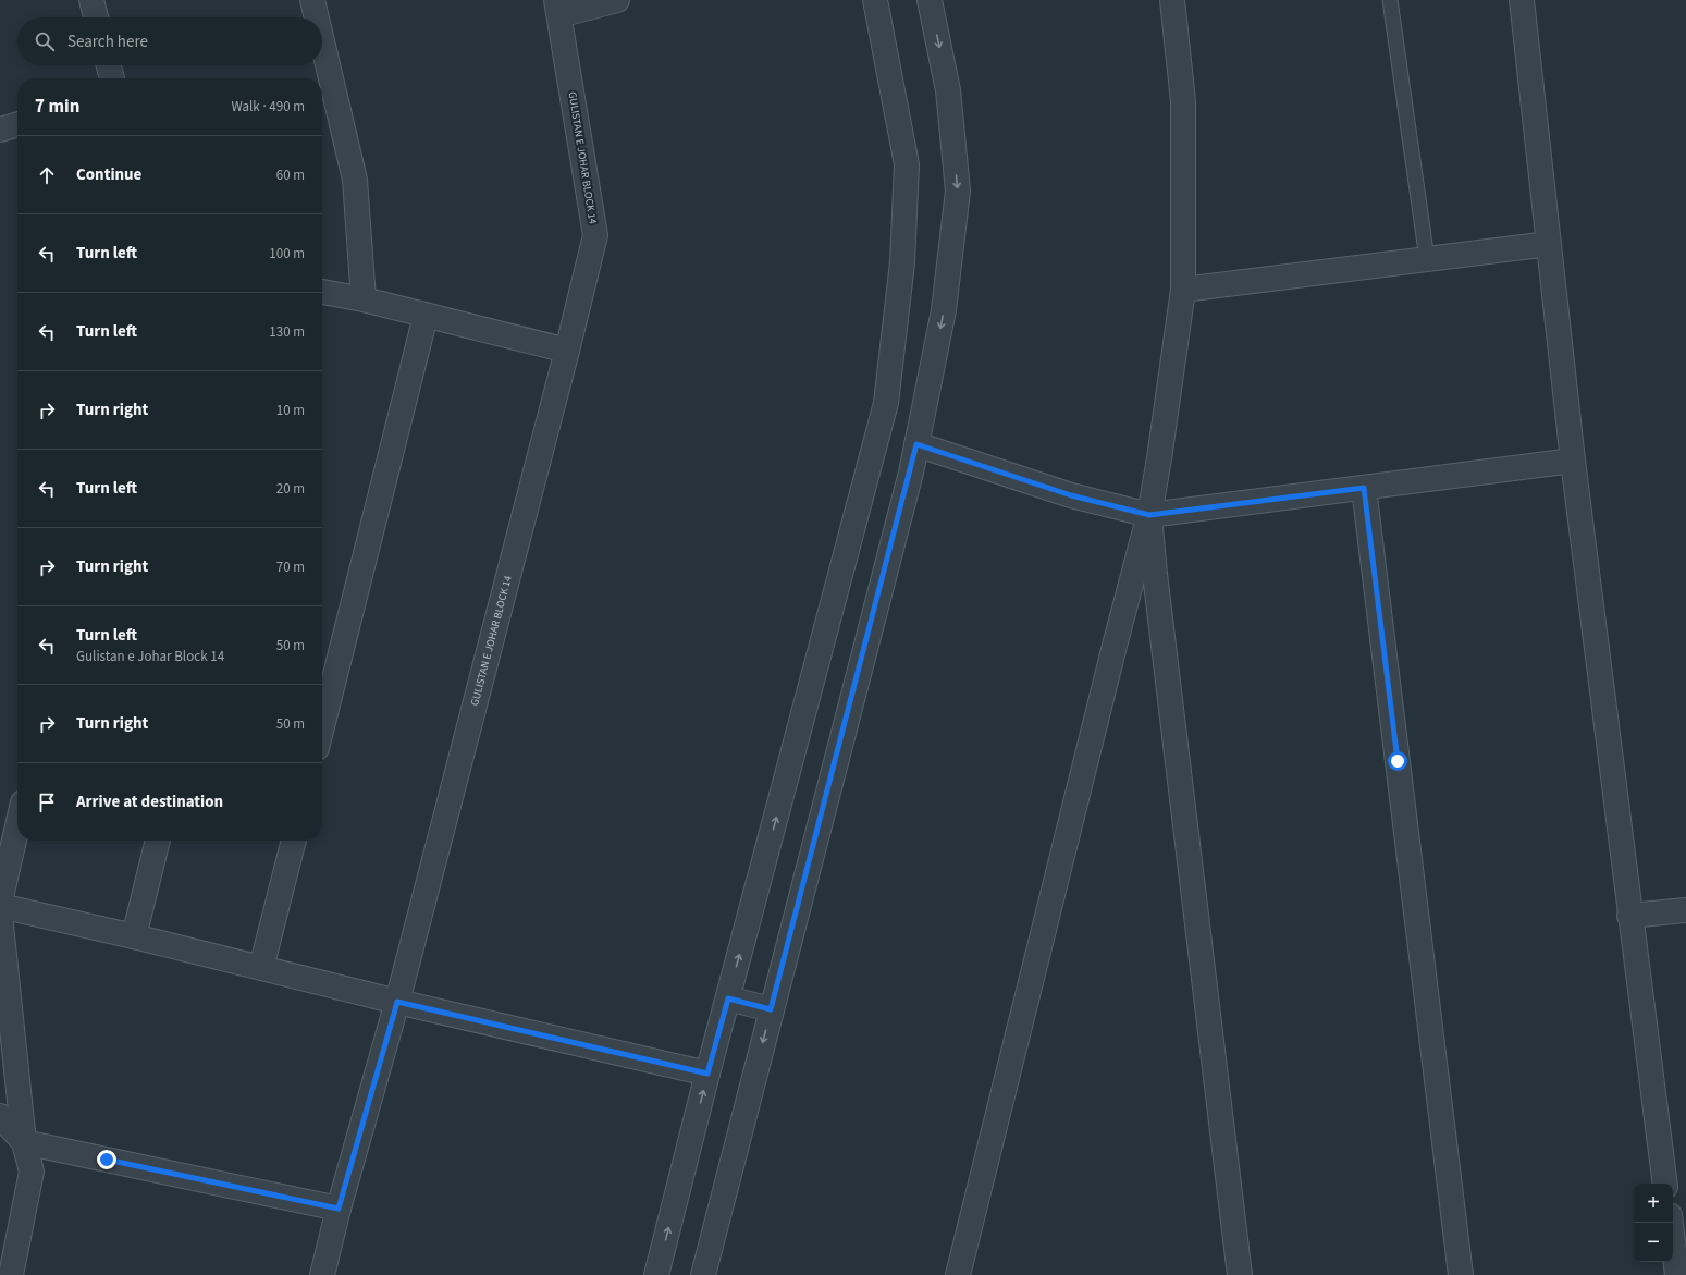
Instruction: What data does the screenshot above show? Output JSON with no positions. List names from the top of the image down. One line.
{"streets":{"street":["GULISTAN E JOHAR BLOCK 14"]},"page":{"search":"Search here","heading":["7 min","Walk · 490 m"],"list":[["Continue","60 m"],["Turn left","100 m"],["Turn left","130 m"],["Turn right","10 m"],["Turn left","20 m"],["Turn right","70 m"],["Turn left","Gulistan e Johar Block 14","50 m"],["Turn right","50 m"],"Arrive at destination"],"map_buttons":["+","−"]}}
